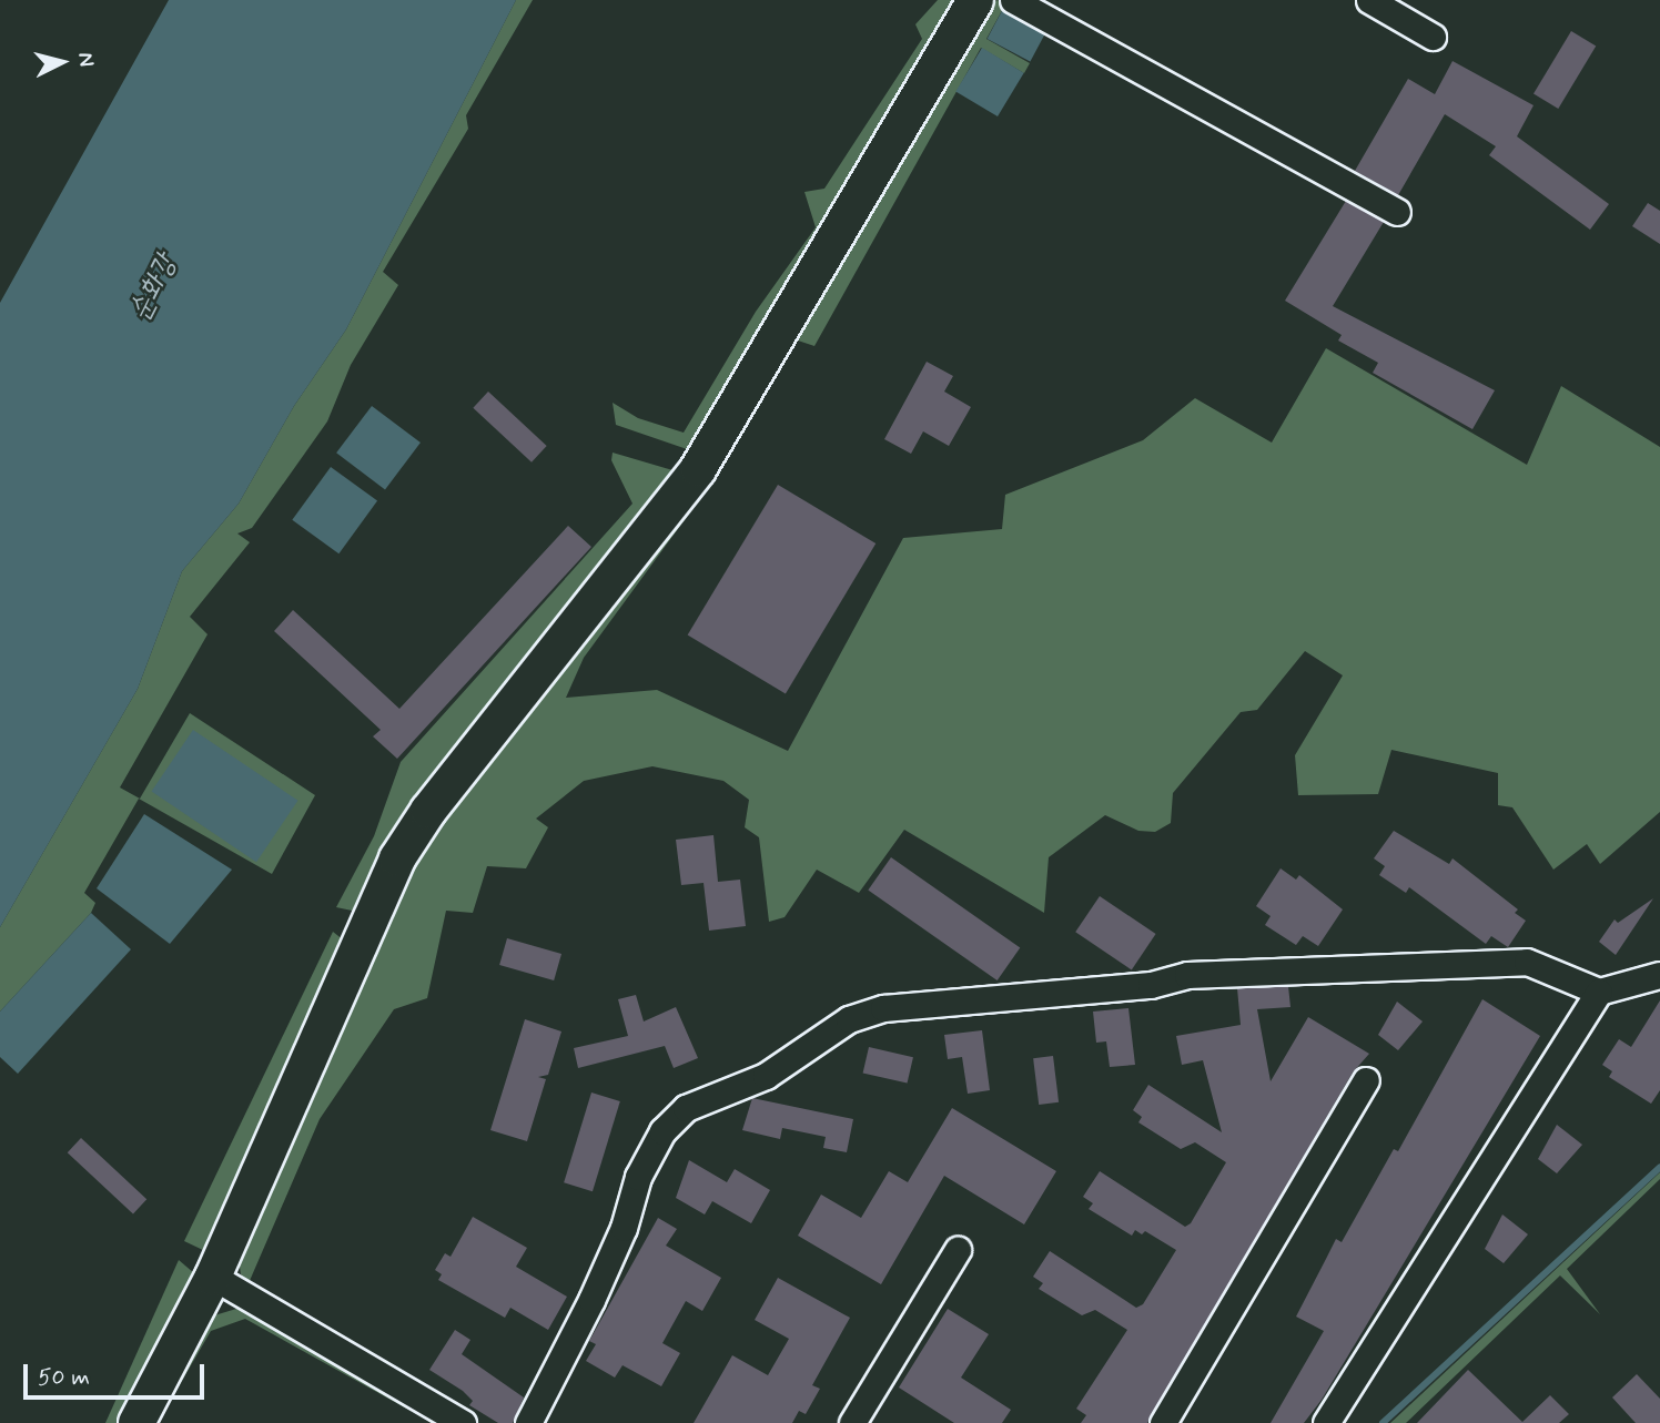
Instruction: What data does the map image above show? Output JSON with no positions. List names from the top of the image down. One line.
{"water":["순화강"],"scale_bar":"50 m","north":"right"}
